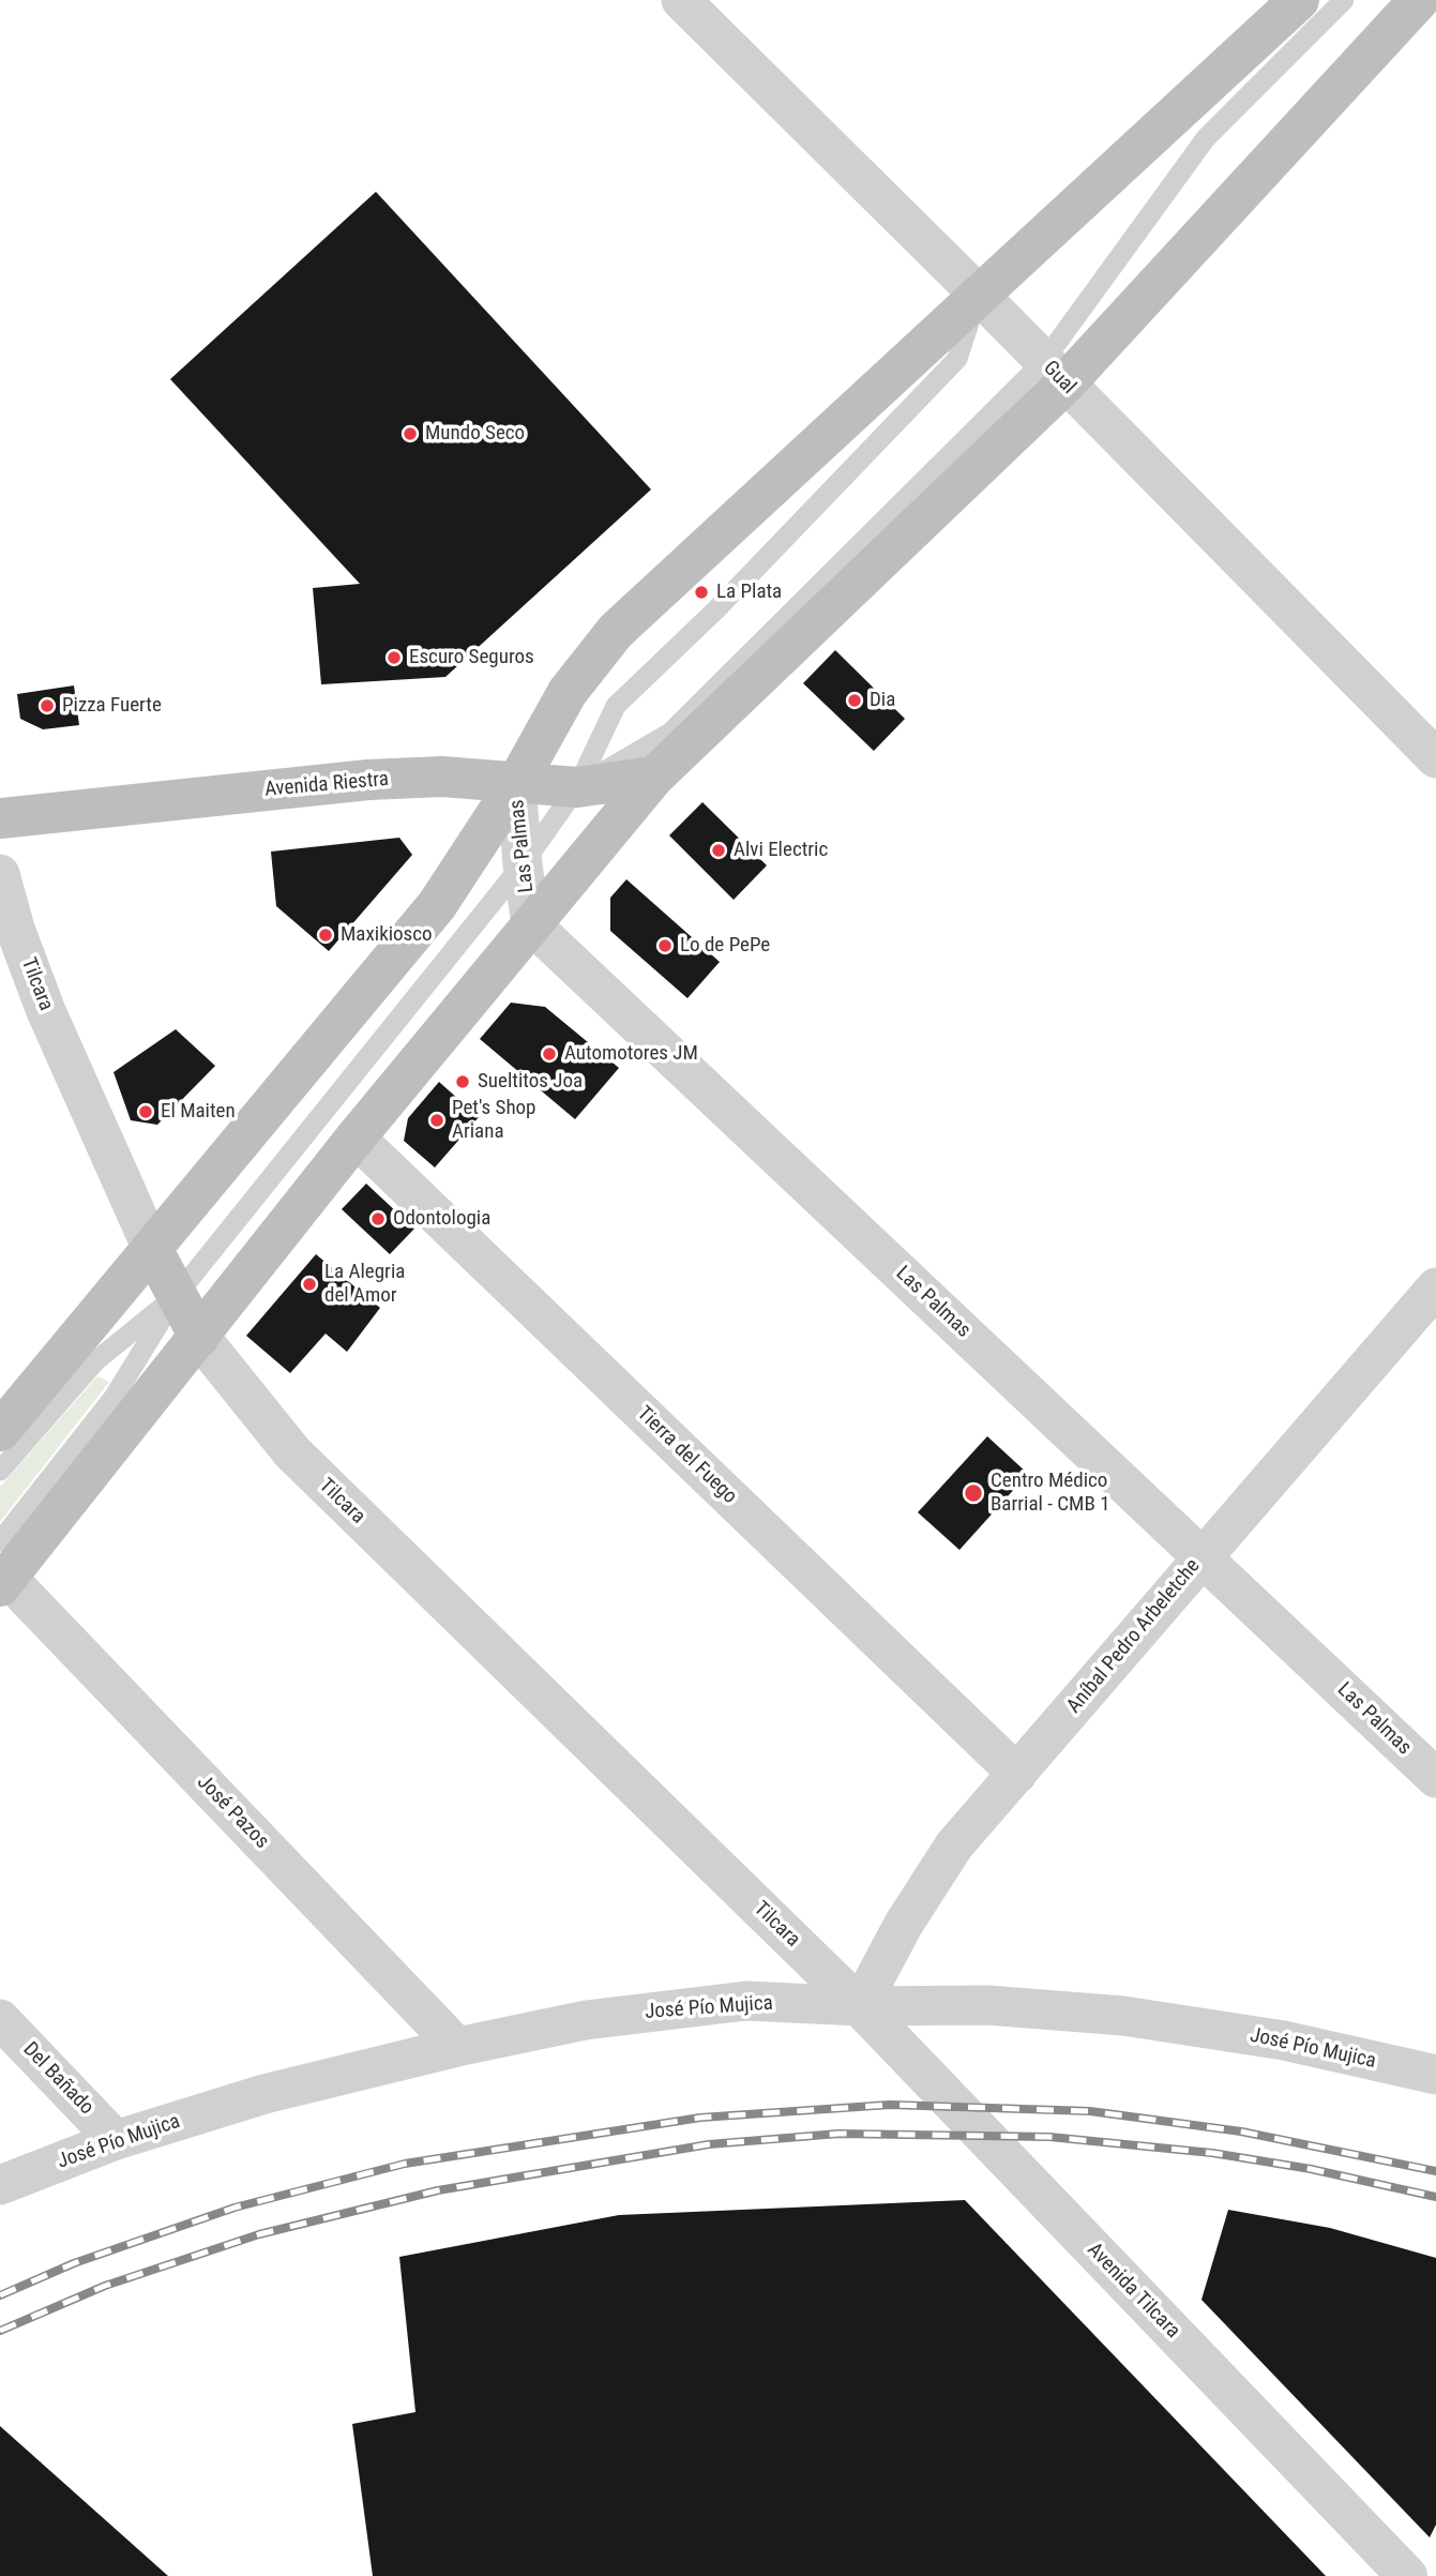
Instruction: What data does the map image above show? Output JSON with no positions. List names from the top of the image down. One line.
{"streets":{"main road":["Avenida Riestra","Tilcara"],"street":["Gual","Las Palmas","Tierra del Fuego","Aníbal Pedro Arbeletche","José Pazos","José Pío Mujica","Del Bañado","Avenida Tilcara"]},"crossings":[["Avenida Riestra","Las Palmas"],["Las Palmas","Aníbal Pedro Arbeletche"],["Tilcara","Aníbal Pedro Arbeletche"],["Tilcara","José Pío Mujica"],["Tilcara","Avenida Tilcara"],["Tierra del Fuego","Aníbal Pedro Arbeletche"],["Aníbal Pedro Arbeletche","José Pío Mujica"],["Aníbal Pedro Arbeletche","Avenida Tilcara"],["José Pazos","José Pío Mujica"],["José Pío Mujica","Del Bañado"],["José Pío Mujica","Avenida Tilcara"]],"places":["Mundo Seco","La Plata","Escuro Seguros","Dia","Pizza Fuerte","Alvi Electric","Maxikiosco","Lo de PePe","Automotores JM","Sueltitos Joa","El Maiten","Pet's Shop Ariana","Odontologia","La Alegria del Amor","Centro Médico Barrial - CMB 1"]}
